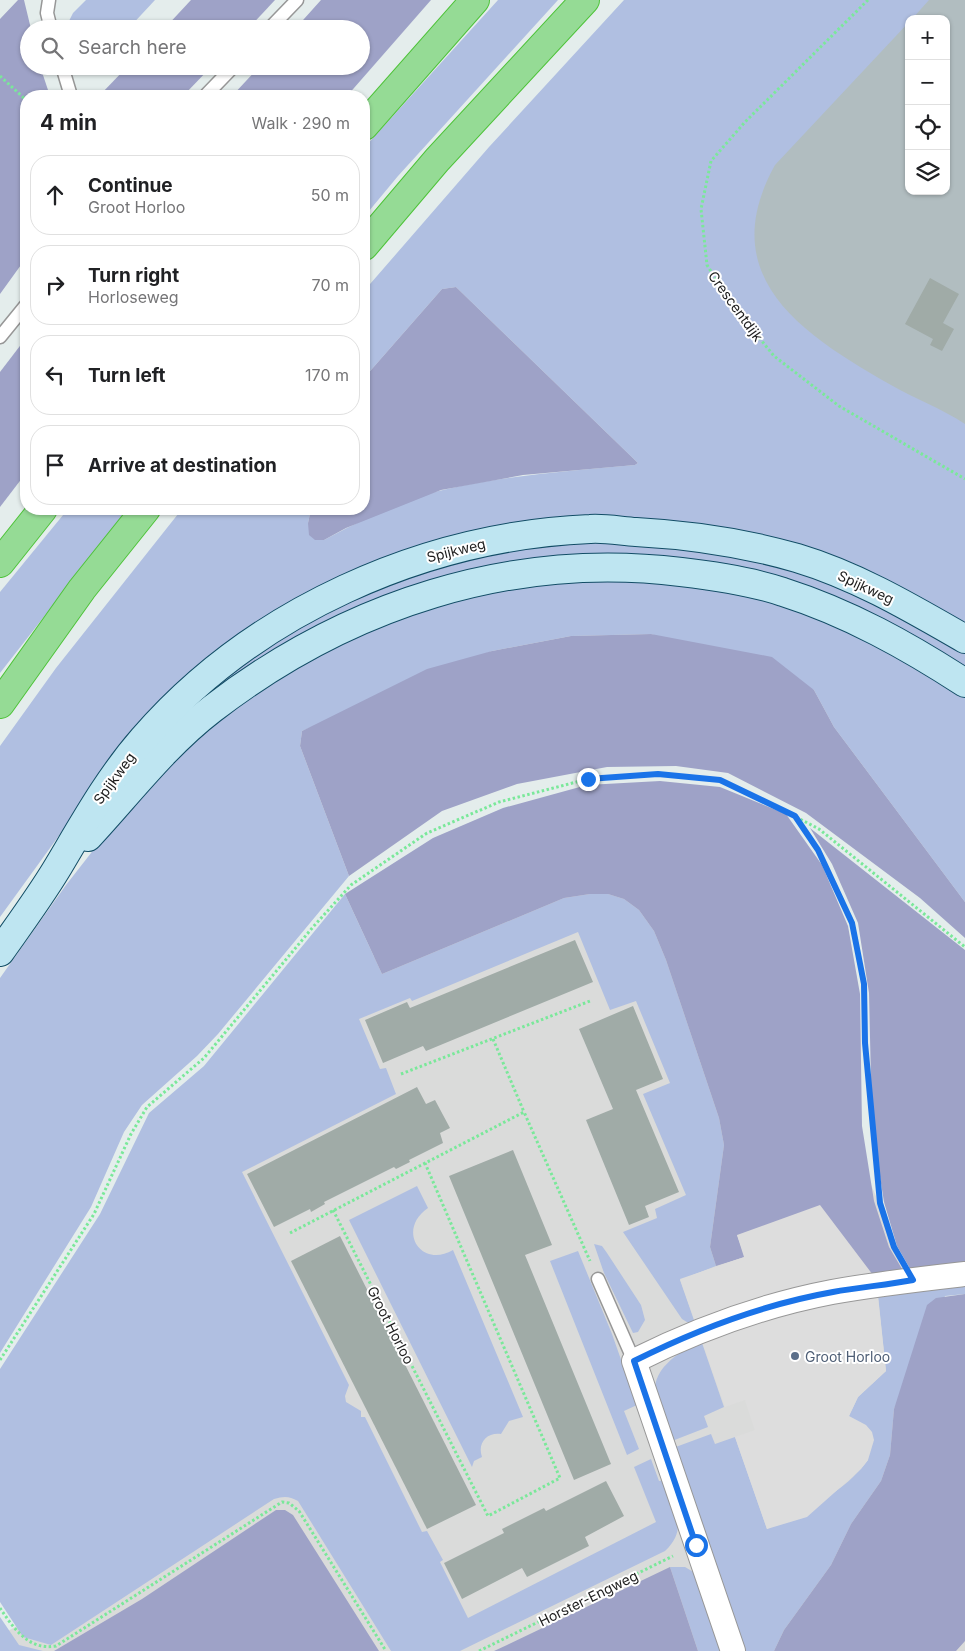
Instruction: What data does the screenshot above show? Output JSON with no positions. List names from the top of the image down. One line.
{"streets":{"main road":["Spijkweg"],"path":["Crescentdijk","Groot Horloo","Horster-Engweg"]},"places":["Groot Horloo"],"page":{"map_buttons":["+","−"],"search":"Search here","heading":["4 min","Walk · 290 m"],"list":[["Continue","Groot Horloo","50 m"],["Turn right","Horloseweg","70 m"],["Turn left","170 m"],"Arrive at destination"]}}
